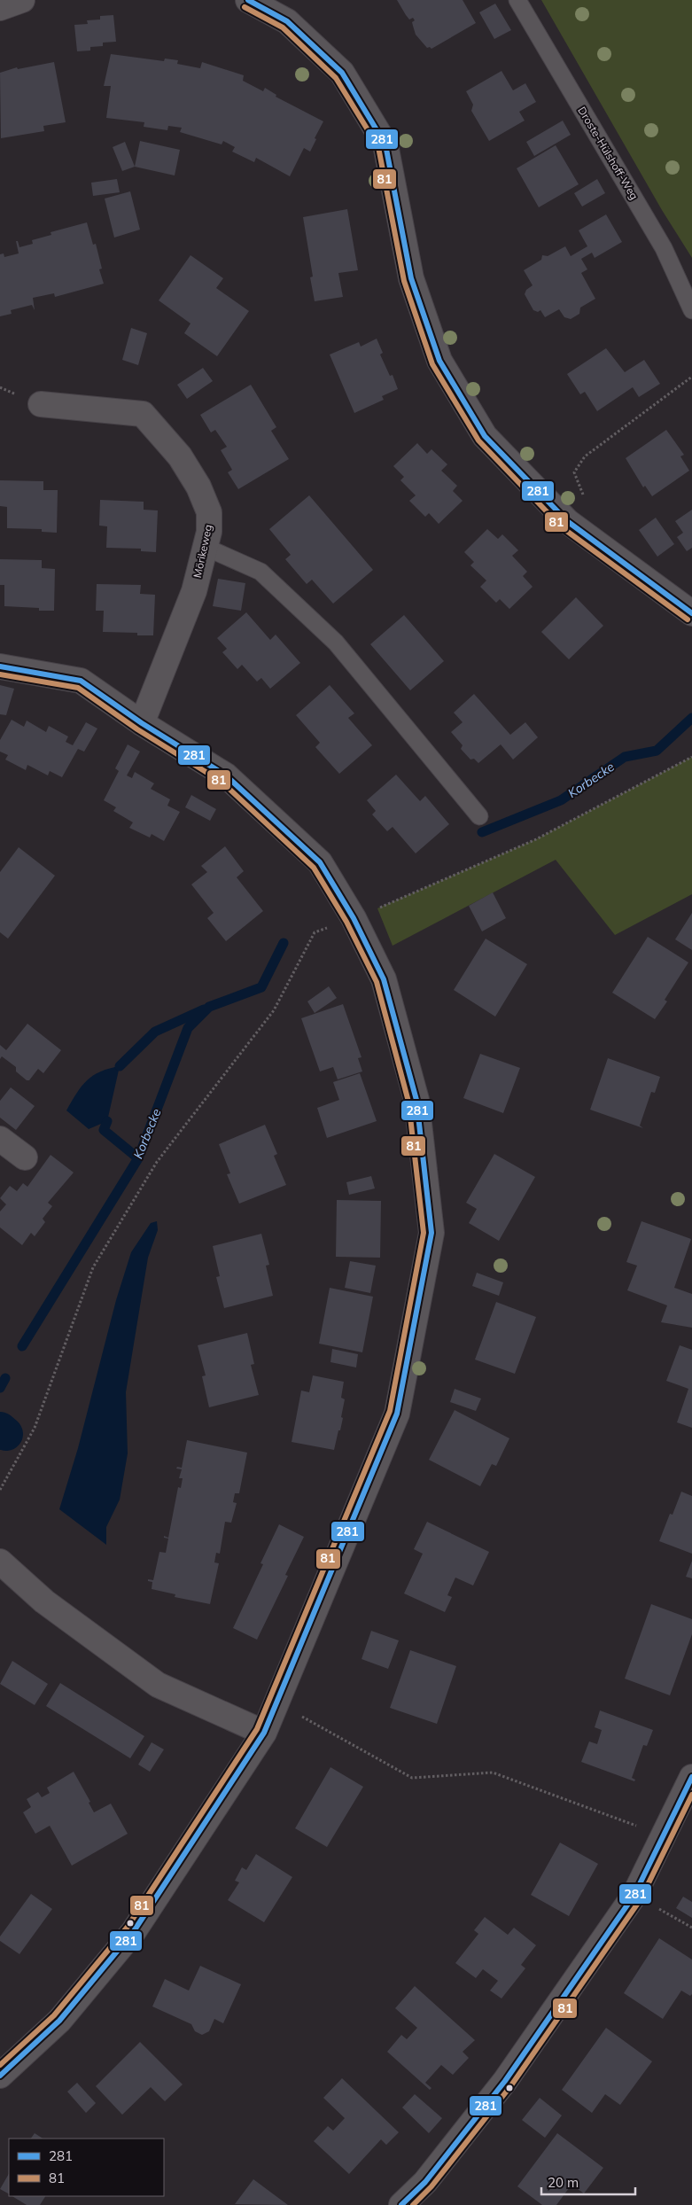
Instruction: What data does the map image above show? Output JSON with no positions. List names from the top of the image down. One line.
{"streets":{"street":["Mörikeweg"],"lane":["Droste-Hülshoff-Weg"]},"water":["Korbecke"],"lines":["transit line 281","transit line 81"],"legend":["281","81"],"scale_bar":"20 m"}
